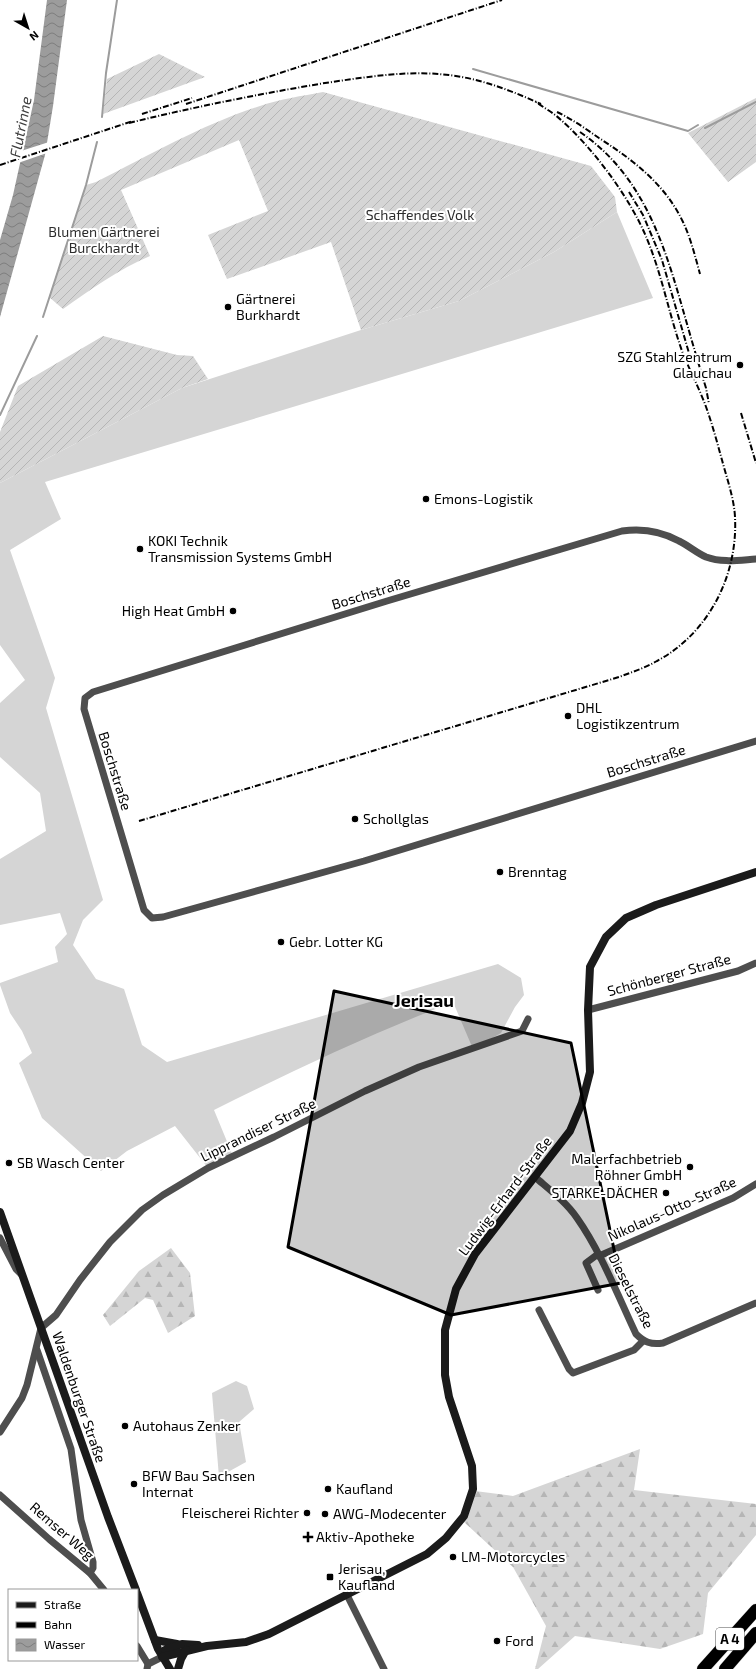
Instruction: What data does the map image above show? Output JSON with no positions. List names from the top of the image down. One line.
{"streets":{"highway":["A 4"],"street":["Boschstraße","Schönberger Straße","Lipprandiser Straße","Ludwig-Erhard-Straße","Nikolaus-Otto-Straße","Dieselstraße","Waldenburger Straße","Remser Weg"]},"crossings":[["Schönberger Straße","Ludwig-Erhard-Straße"],["Lipprandiser Straße","Waldenburger Straße"],["Ludwig-Erhard-Straße","Dieselstraße"],["Nikolaus-Otto-Straße","Dieselstraße"]],"districts":["Jerisau"],"water":["Flutrinne"],"parks":["Schaffendes Volk","Blumen Gärtnerei Burckhardt"],"places":{"other":["Gärtnerei Burkhardt","SZG Stahlzentrum Glauchau","Emons-Logistik","KOKI Technik Transmission Systems GmbH","High Heat GmbH","DHL Logistikzentrum","Schollglas","Brenntag","Gebr. Lotter KG","SB Wasch Center","Malerfachbetrieb Röhner GmbH","STARKE-DÄCHER","Autohaus Zenker","BFW Bau Sachsen Internat","Kaufland","Fleischerei Richter","AWG-Modecenter","LM-Motorcycles","Ford"],"health":["Aktiv-Apotheke"],"transit":["Jerisau, Kaufland"]},"legend":["Straße","Bahn","Wasser"],"north":"bottom right"}
